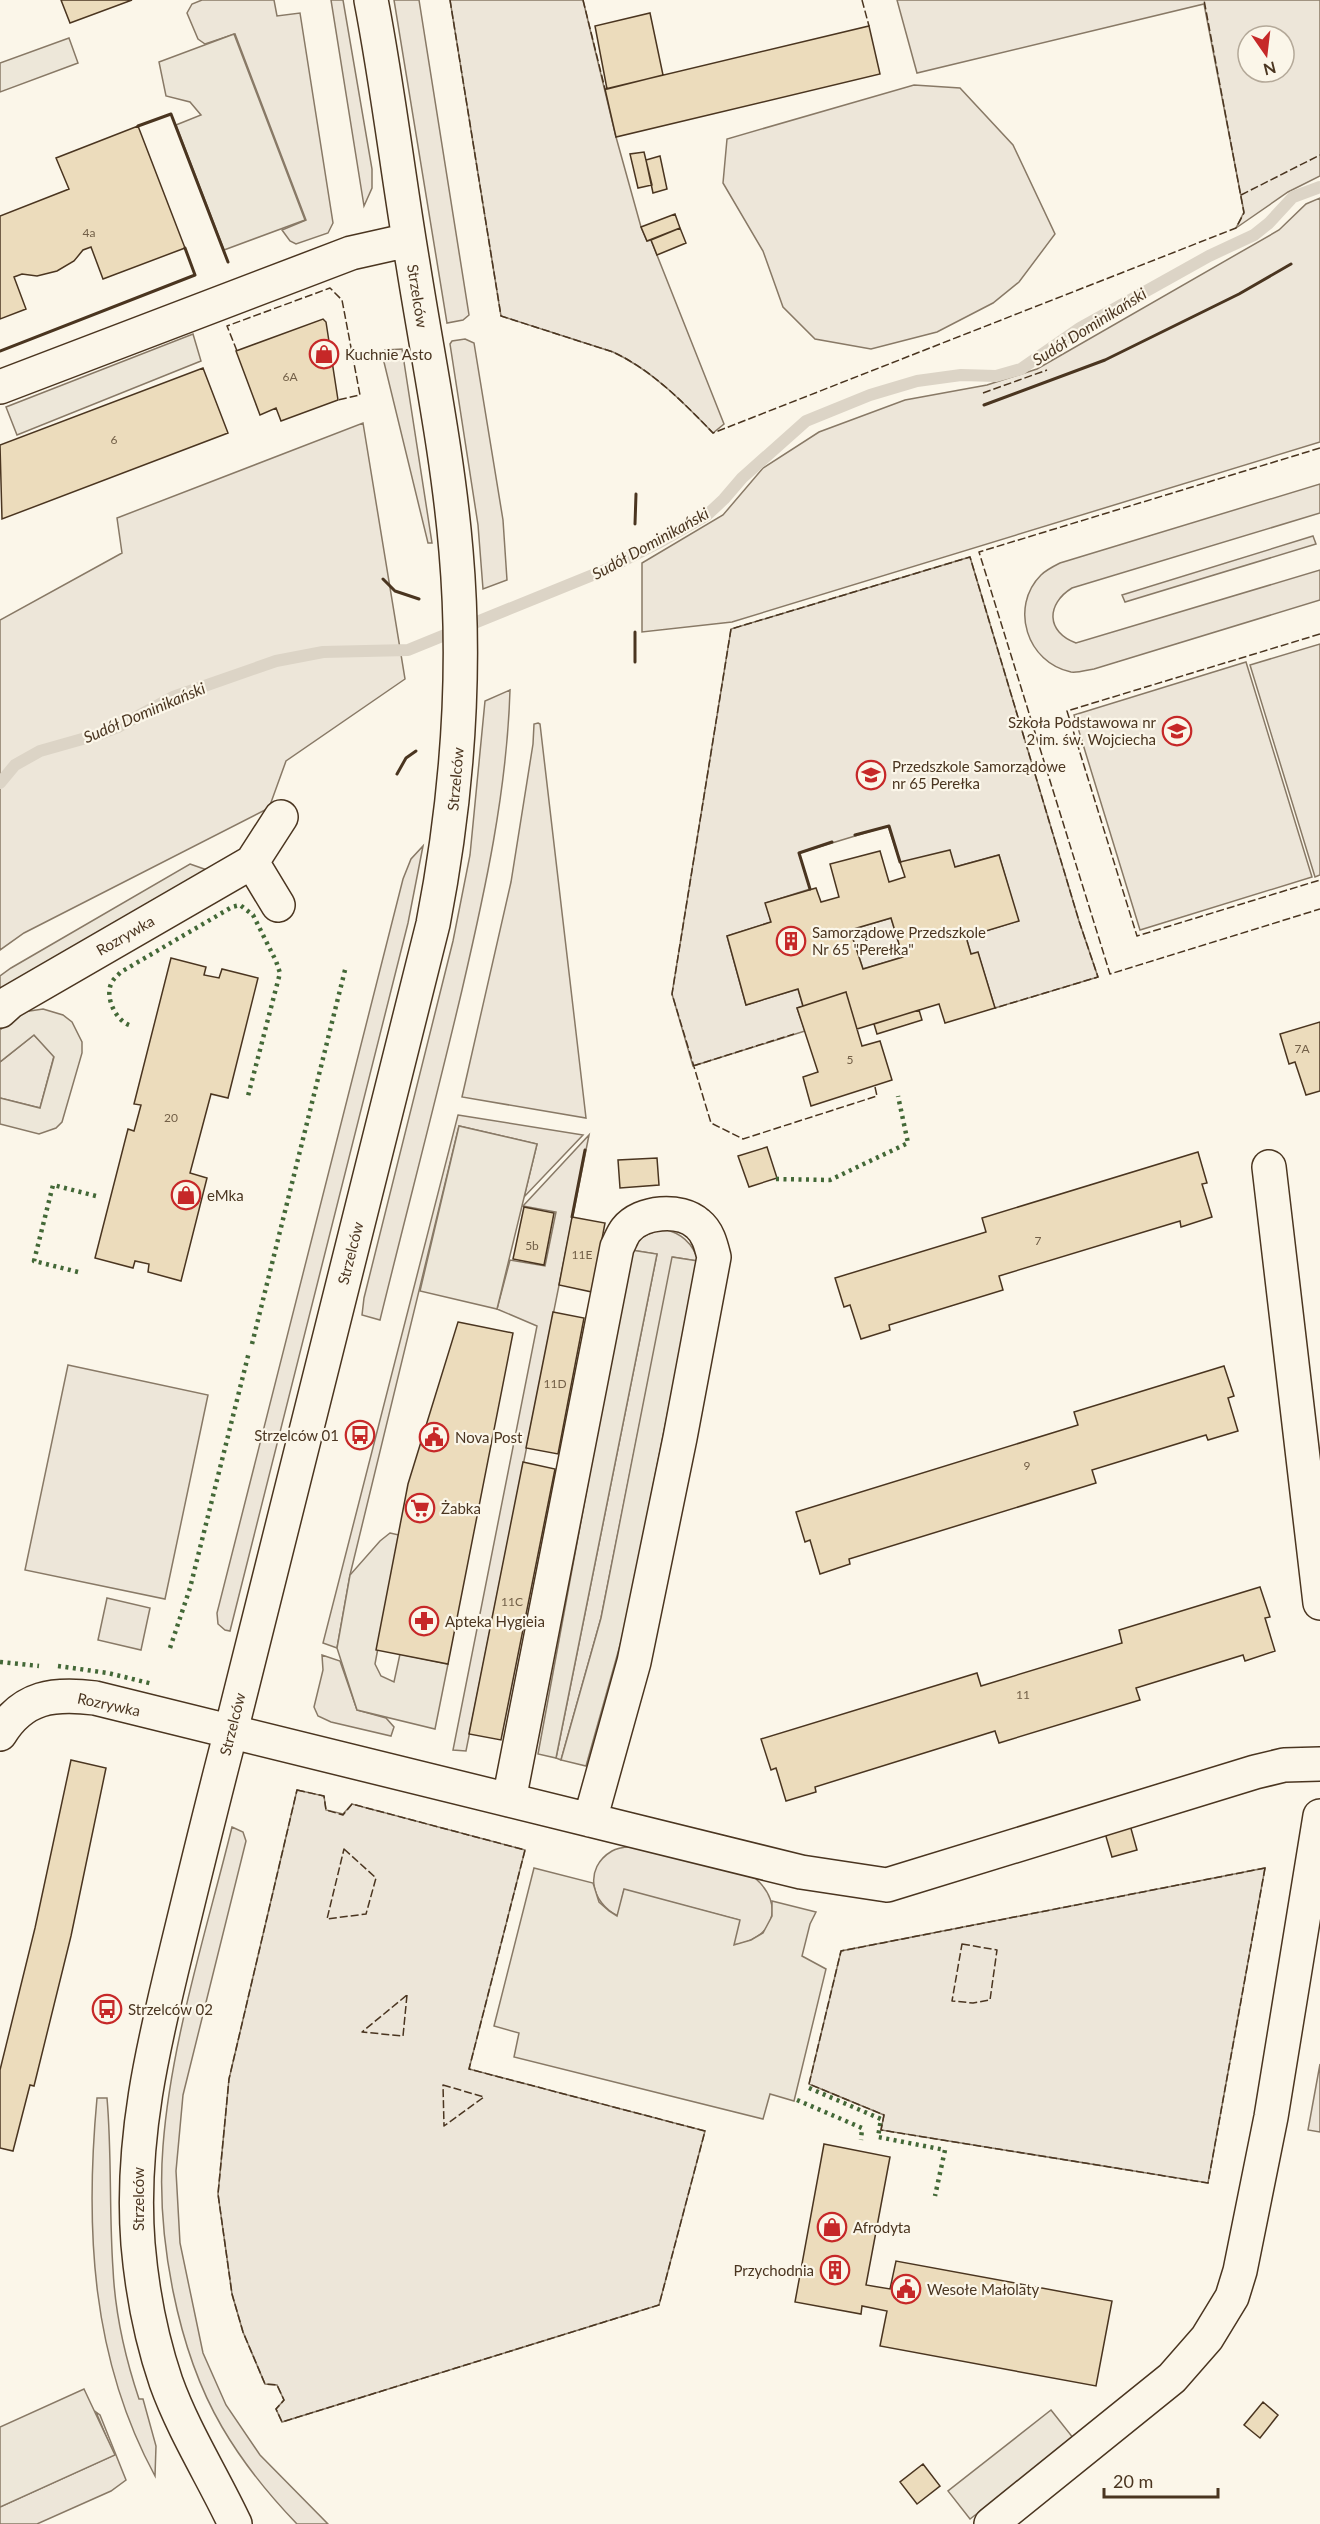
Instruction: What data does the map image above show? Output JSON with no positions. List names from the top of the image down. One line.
{"streets":{"street":["Strzelców","Rozrywka"]},"crossings":[["Strzelców","Rozrywka"]],"water":["Sudół Dominikański"],"places":{"shop":["Kuchnie Asto","eMka","Afrodyta"],"school or university":["Szkoła Podstawowa nr 2 im. św. Wojciecha","Przedszkole Samorządowe nr 65 Perełka"],"building":["Samorządowe Przedszkole Nr 65 \"Perełka\"","Przychodnia"],"bus stop":["Strzelców 01","Strzelców 02"],"public building":["Nova Post","Wesołe Małolaty"],"supermarket":["Żabka"],"pharmacy":["Apteka Hygieia"]},"house_numbers":["4a","6A","6","7A","5","20","7","5b","11E","11D","9","11C","11"],"scale_bar":"20 m","north":"bottom"}
